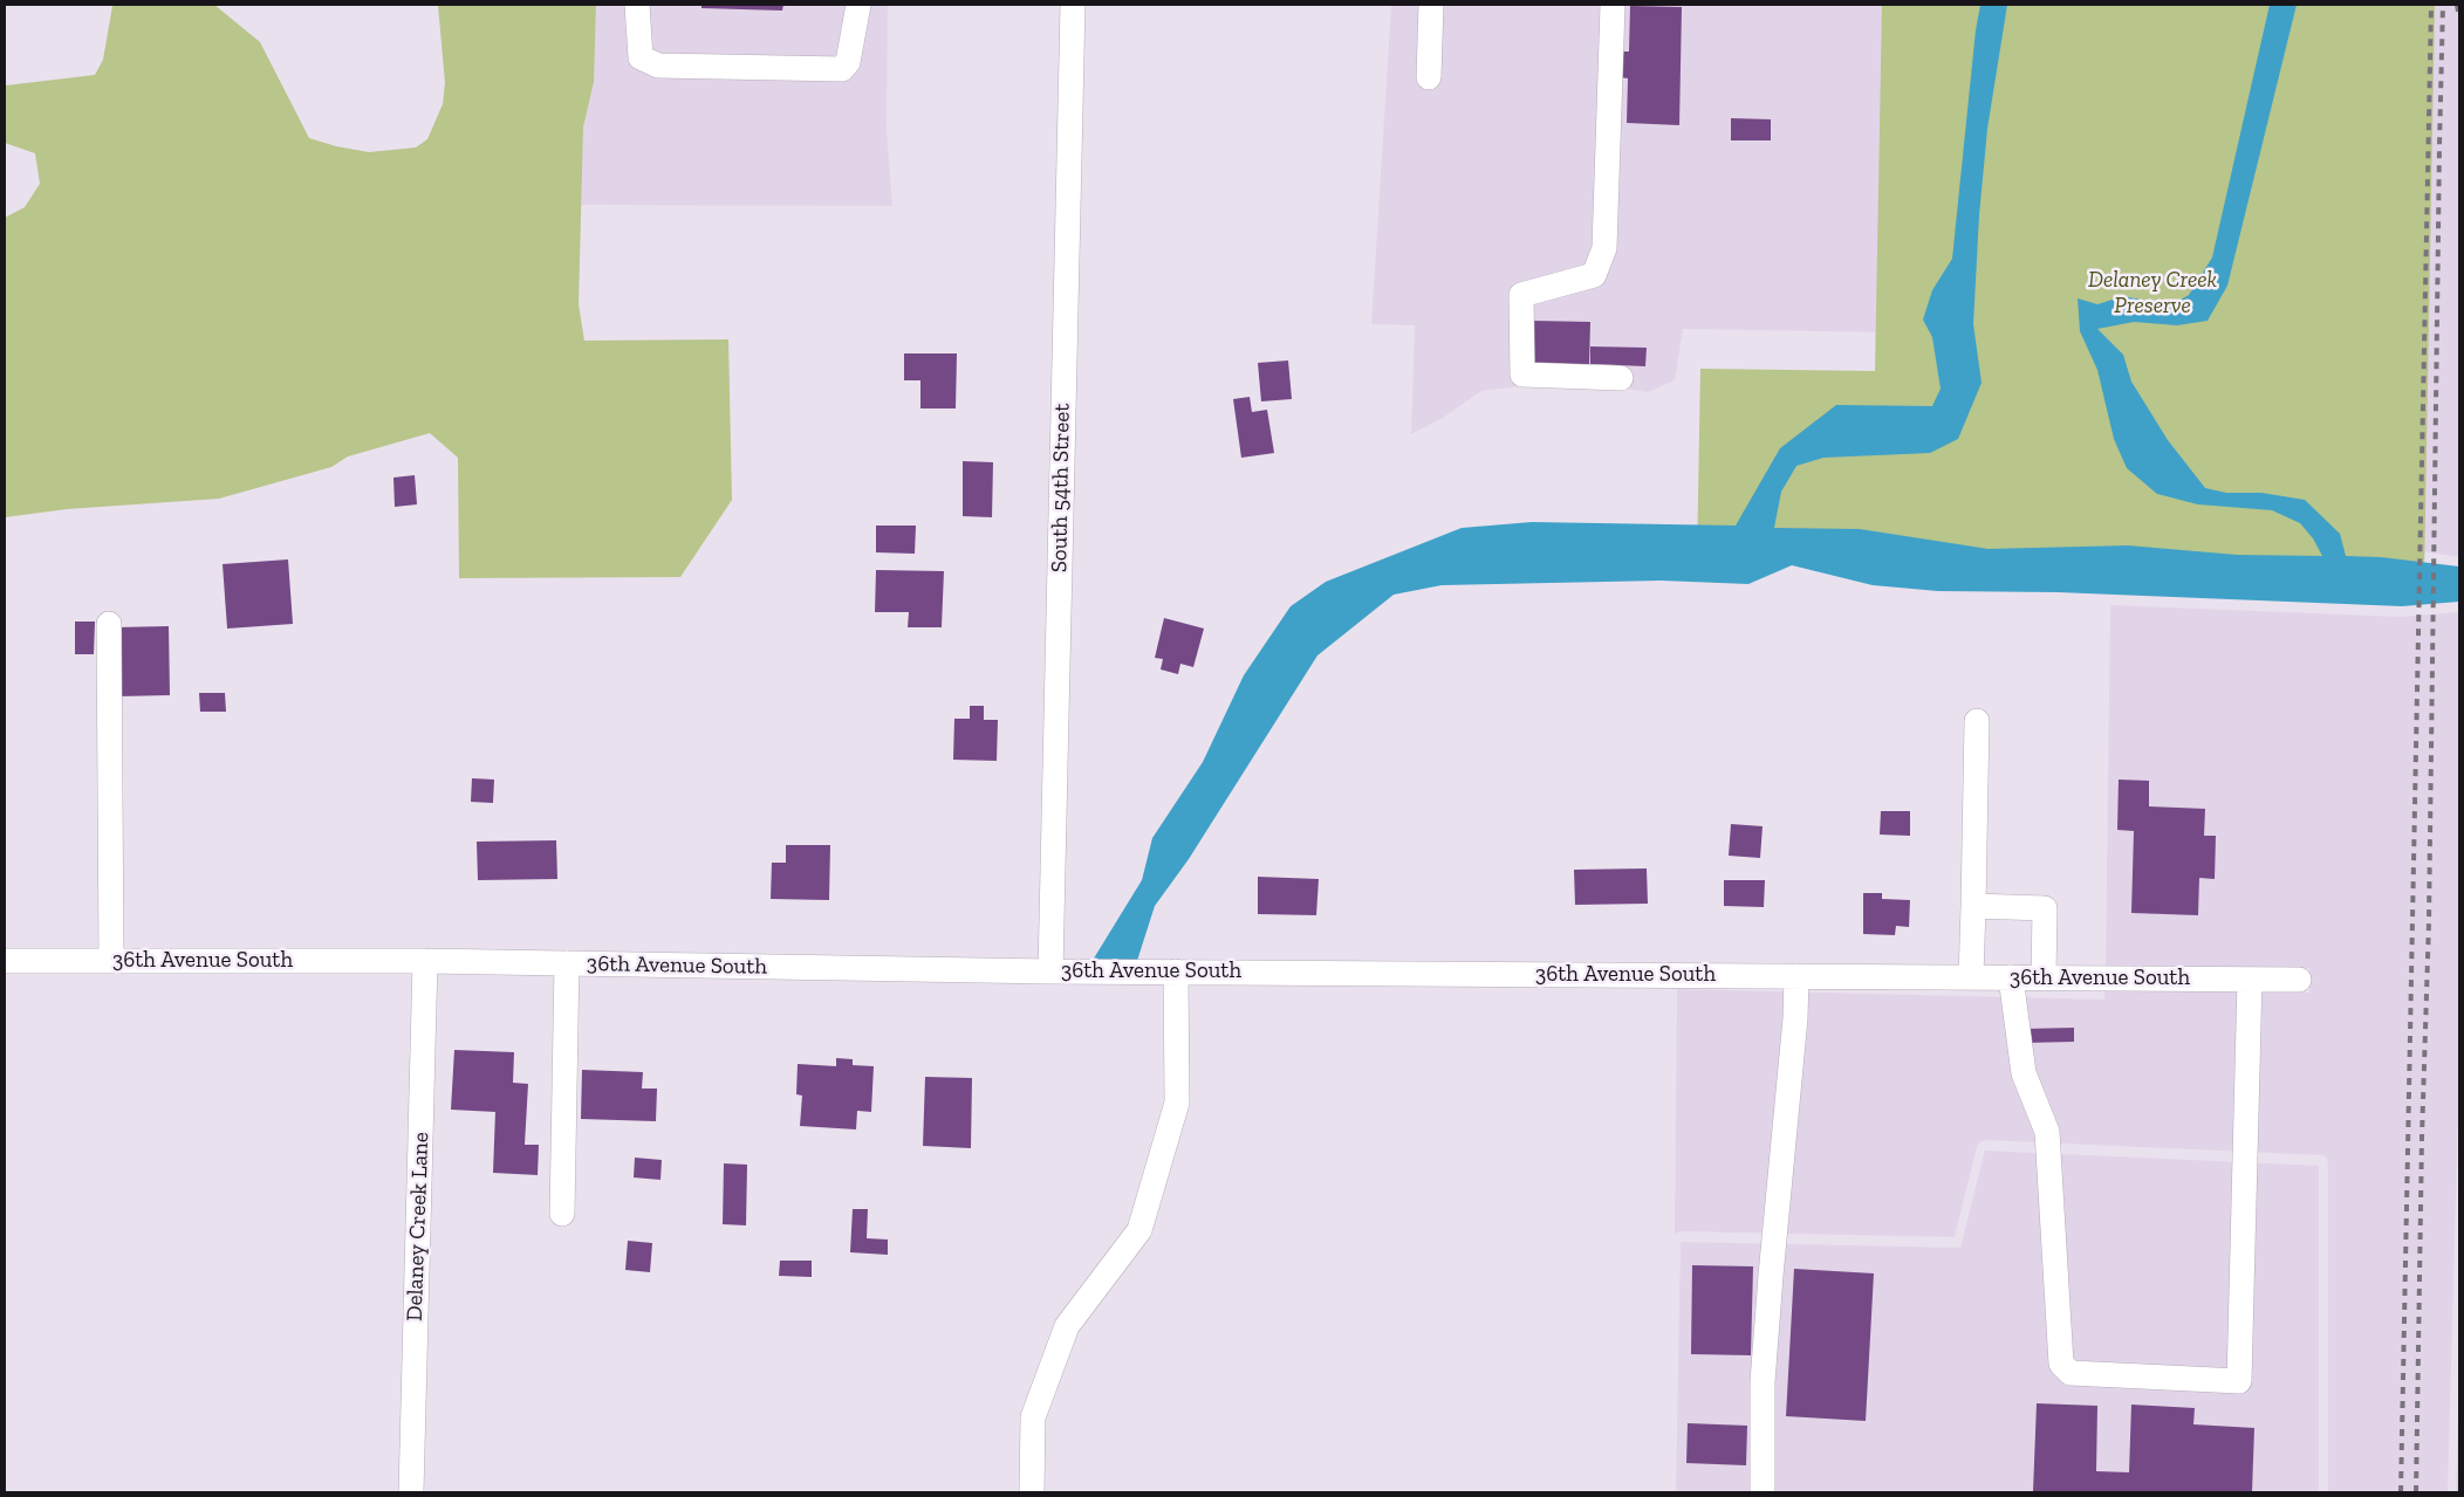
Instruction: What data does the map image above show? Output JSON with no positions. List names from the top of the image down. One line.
{"streets":{"street":["South 54th Street","36th Avenue South","Delaney Creek Lane"]},"crossings":[["South 54th Street","36th Avenue South"],["36th Avenue South","Delaney Creek Lane"]],"parks":["Delaney Creek Preserve"]}
